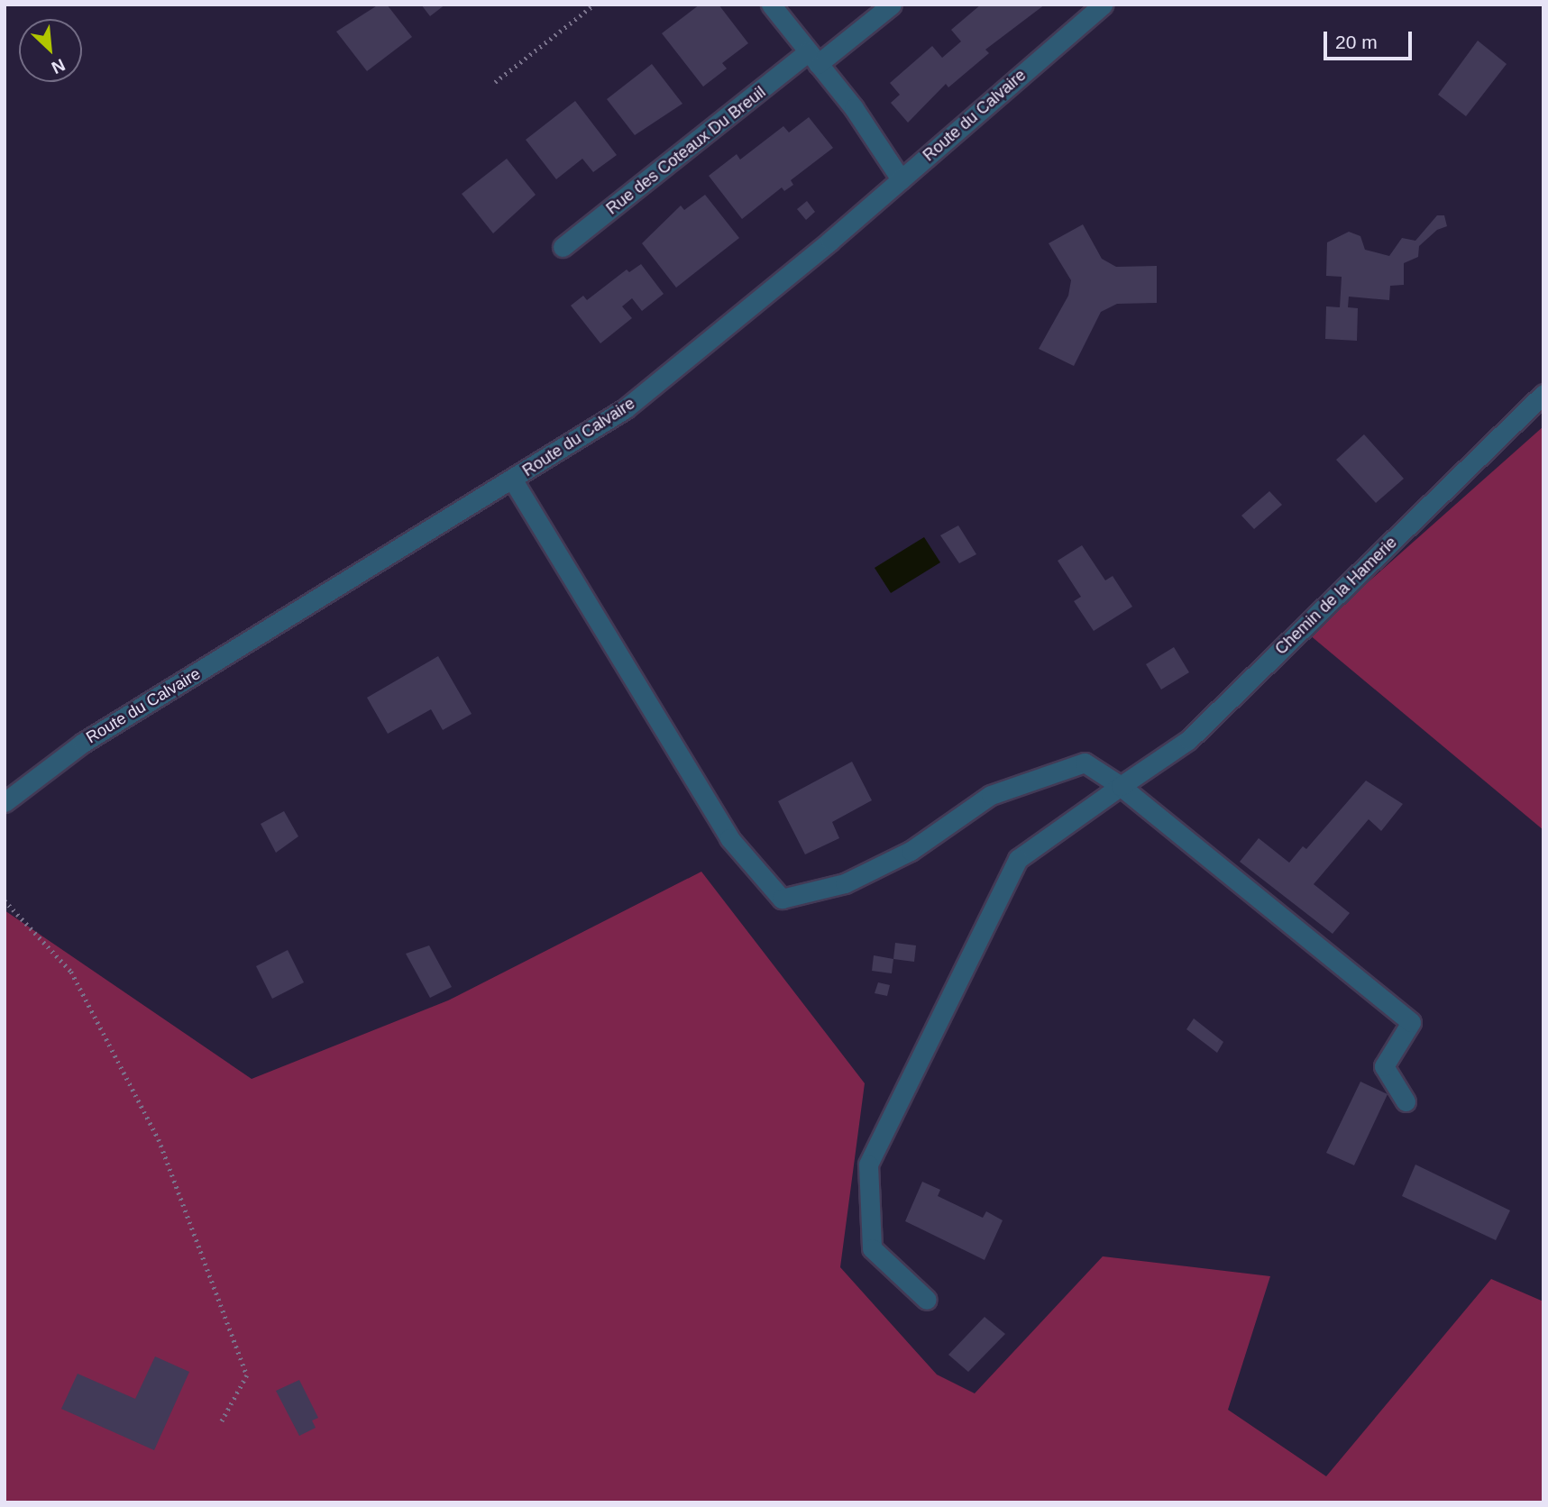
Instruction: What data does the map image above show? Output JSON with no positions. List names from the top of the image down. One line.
{"streets":{"street":["Route du Calvaire","Rue des Coteaux Du Breuil","Chemin de la Hamerie"]},"scale_bar":"20 m","north":"bottom right"}
